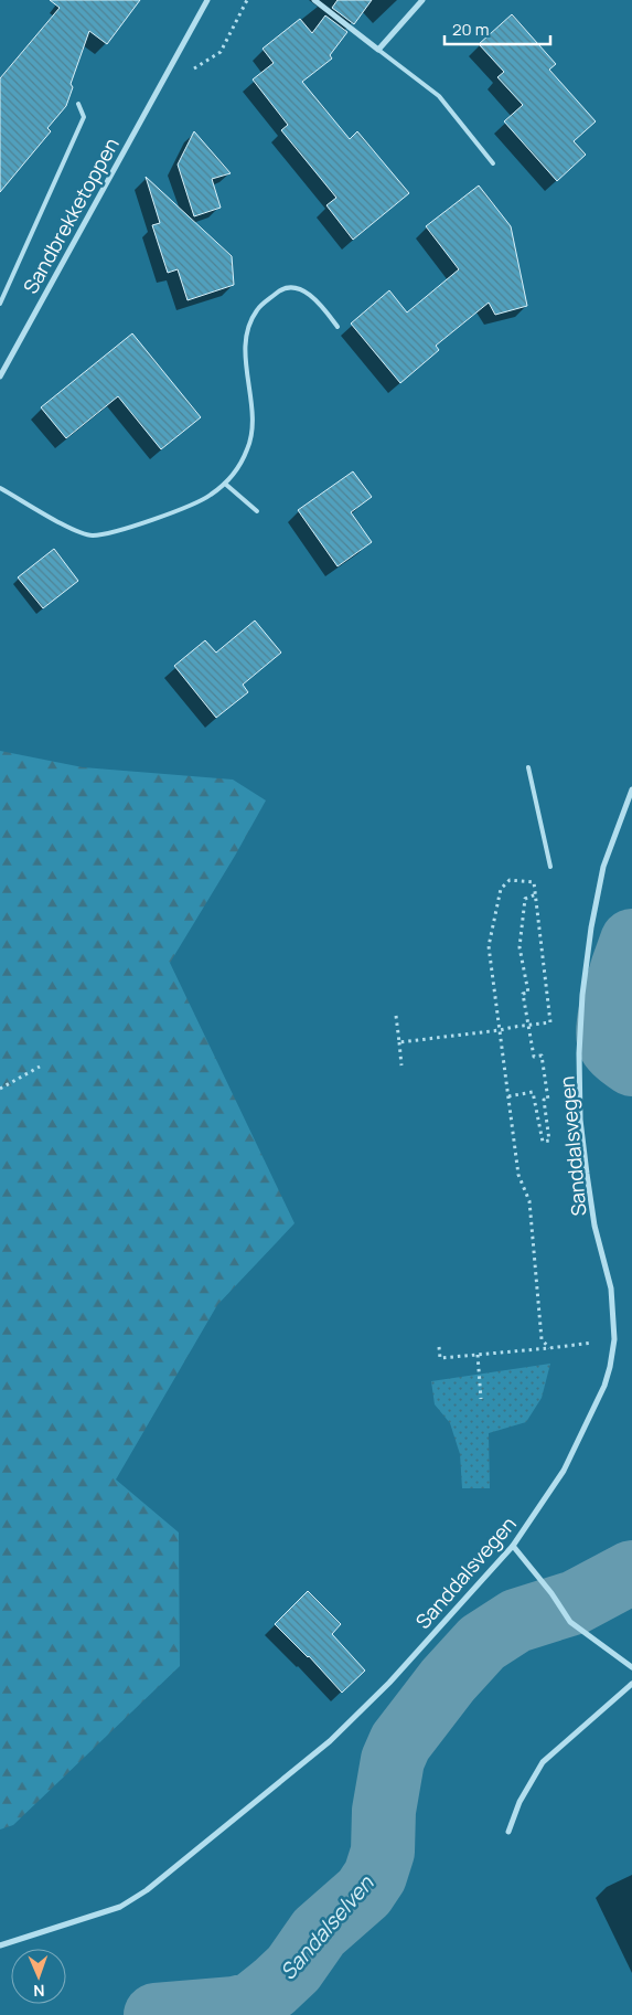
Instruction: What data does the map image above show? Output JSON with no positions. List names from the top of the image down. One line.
{"streets":{"street":["Sandbrekketoppen","Sanddalsvegen"]},"water":["Sandalselven"],"scale_bar":"20 m","north":"bottom"}
